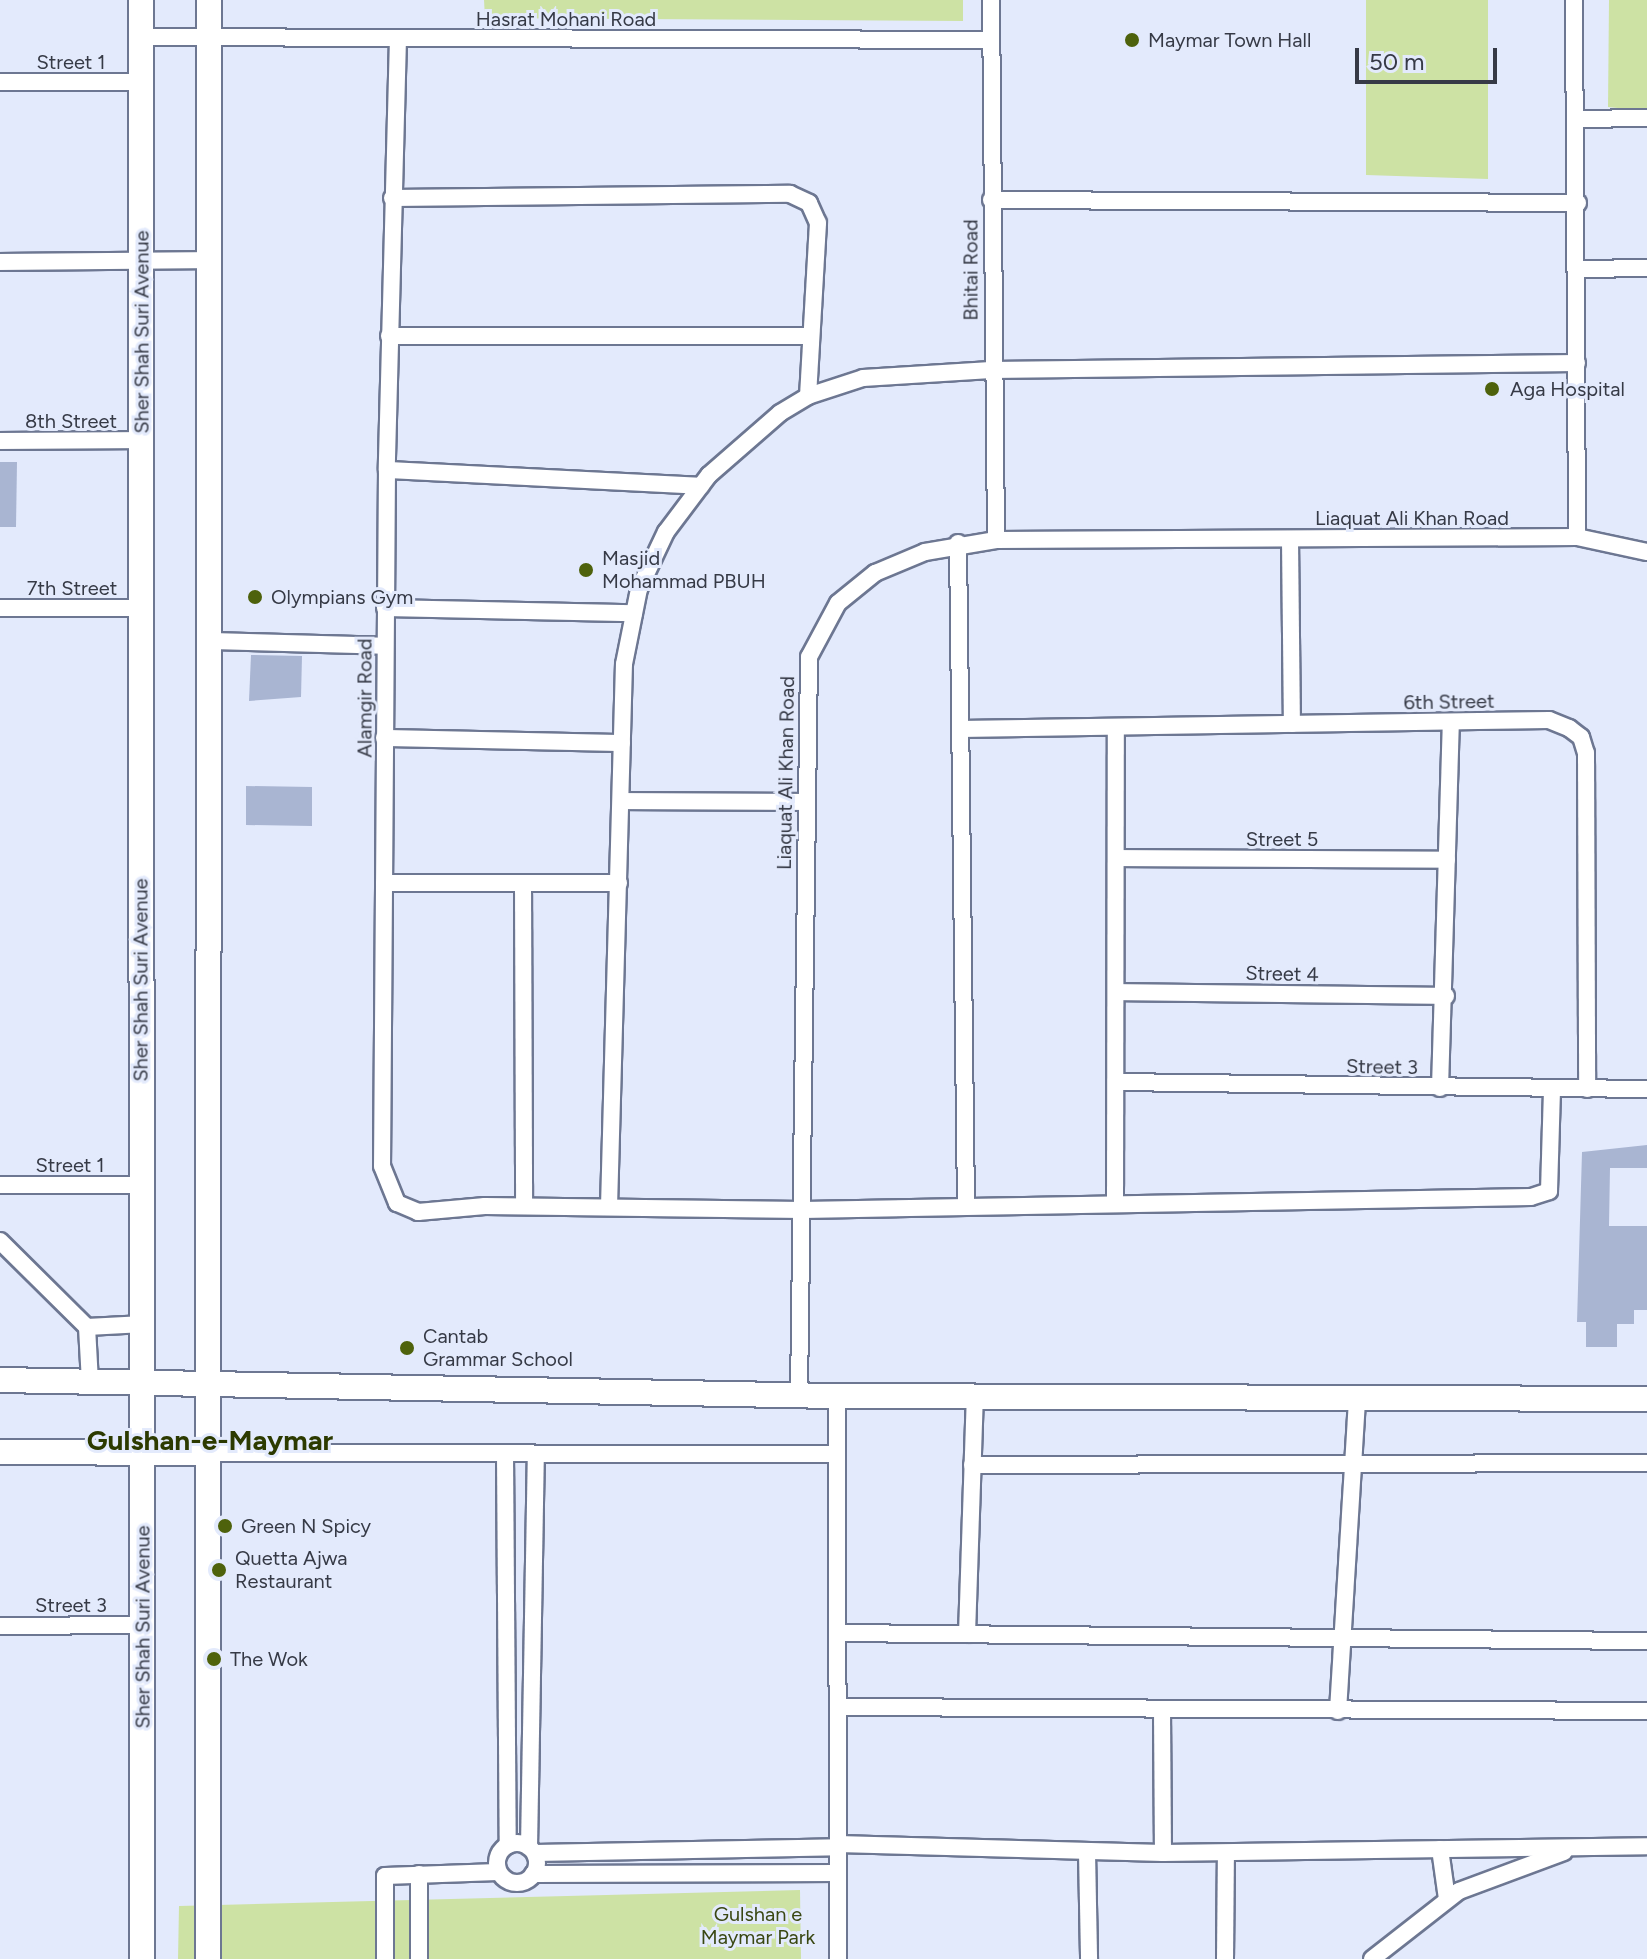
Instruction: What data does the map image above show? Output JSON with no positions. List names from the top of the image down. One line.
{"streets":{"street":["Hasrat Mohani Road","Street 1","Bhitai Road","Sher Shah Suri Avenue","8th Street","Liaquat Ali Khan Road","7th Street","Alamgir Road","6th Street","Street 5","Street 4","Street 3"]},"crossings":[["Hasrat Mohani Road","Bhitai Road"],["Hasrat Mohani Road","Sher Shah Suri Avenue"],["Hasrat Mohani Road","Alamgir Road"],["Street 1","Sher Shah Suri Avenue"],["Bhitai Road","Liaquat Ali Khan Road"],["Sher Shah Suri Avenue","8th Street"],["Sher Shah Suri Avenue","7th Street"],["Sher Shah Suri Avenue","Street 3"],["6th Street","Street 3"]],"districts":["Gulshan-e-Maymar"],"parks":["Gulshan e Maymar Park"],"places":["Maymar Town Hall","Aga Hospital","Masjid Mohammad PBUH","Olympians Gym","Cantab Grammar School","Green N Spicy","Quetta Ajwa Restaurant","The Wok"],"scale_bar":"50 m"}
